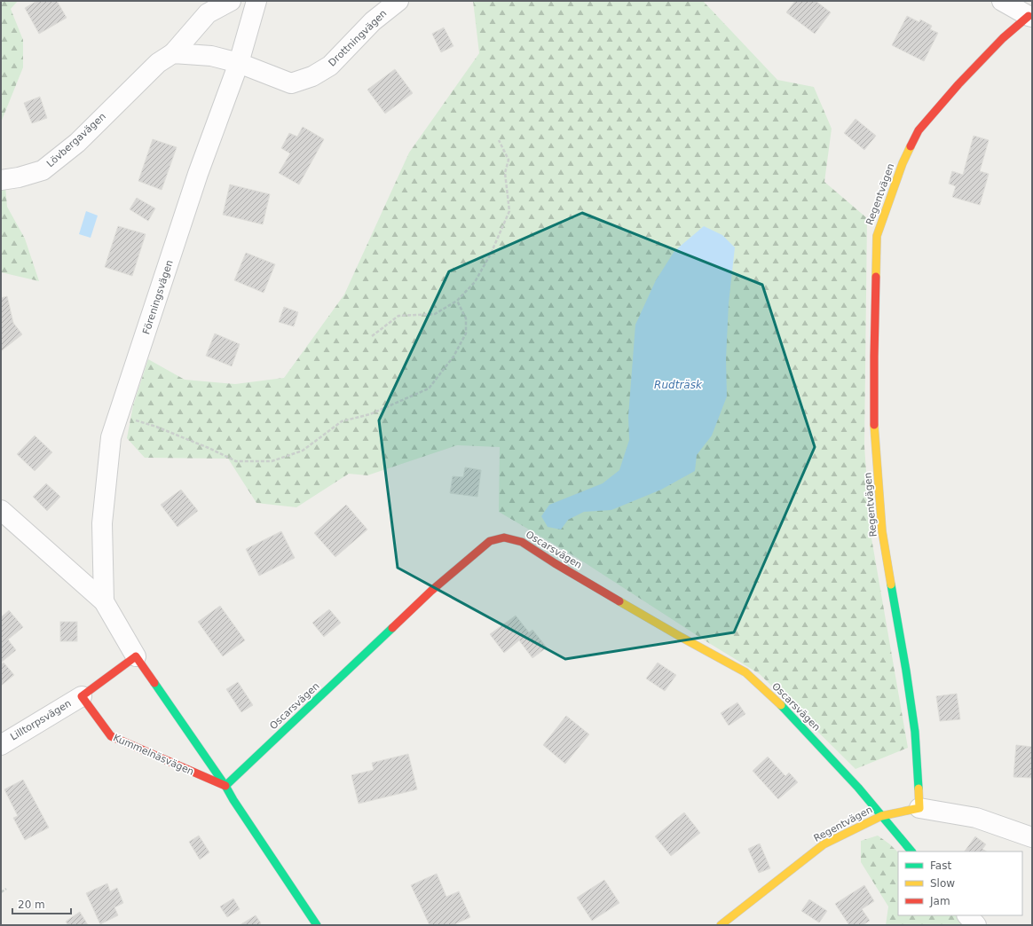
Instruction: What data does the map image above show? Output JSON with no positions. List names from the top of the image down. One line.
{"streets":{"street":["Drottningvägen","Lövbergavägen","Regentvägen","Föreningsvägen","Oscarsvägen","Lilltorpsvägen","Kummelnäsvägen"]},"crossings":[["Drottningvägen","Lövbergavägen"],["Drottningvägen","Föreningsvägen"],["Regentvägen","Oscarsvägen"],["Föreningsvägen","Kummelnäsvägen"],["Oscarsvägen","Kummelnäsvägen"],["Lilltorpsvägen","Kummelnäsvägen"]],"water":["Rudträsk"],"legend":["Fast","Slow","Jam"],"scale_bar":"20 m"}
